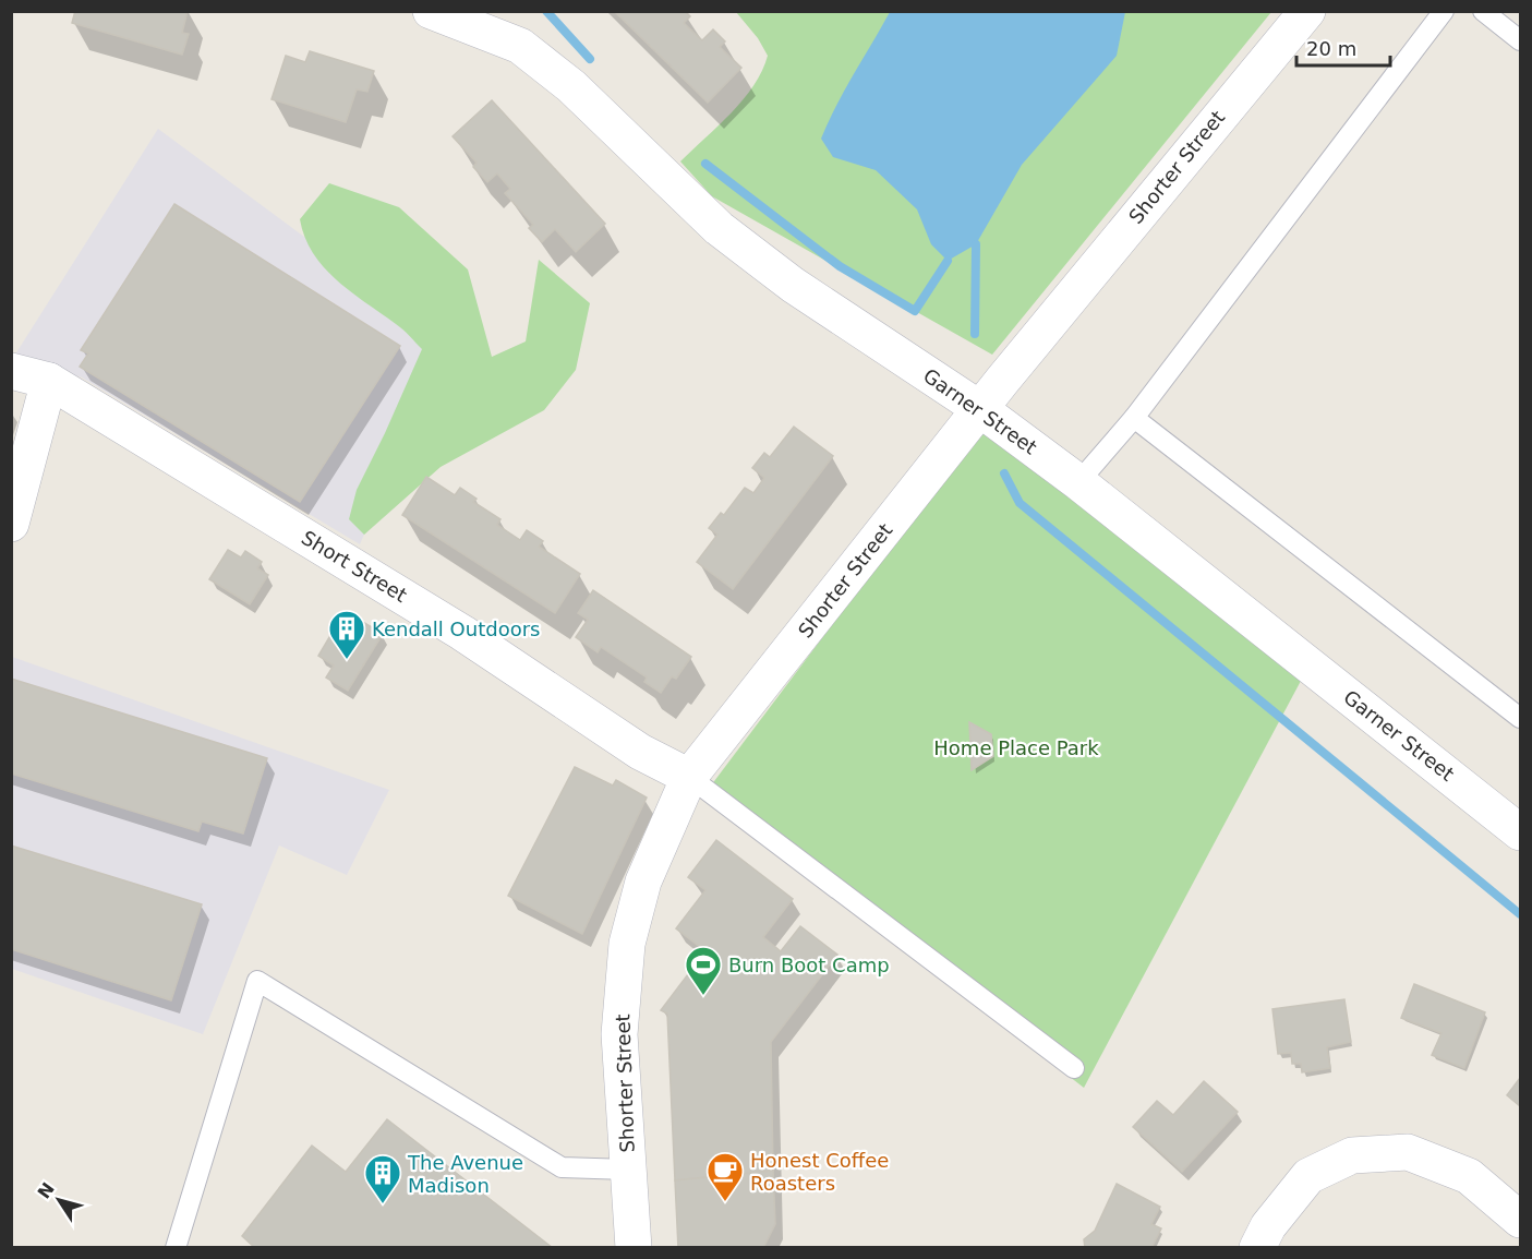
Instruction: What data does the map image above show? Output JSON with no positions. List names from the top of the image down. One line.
{"streets":{"street":["Shorter Street","Garner Street","Short Street"]},"crossings":[["Shorter Street","Garner Street"],["Shorter Street","Short Street"]],"parks":["Home Place Park"],"places":{"building":["Kendall Outdoors","The Avenue Madison"],"sports":["Burn Boot Camp"],"cafe":["Honest Coffee Roasters"]},"scale_bar":"20 m","north":"top left"}
